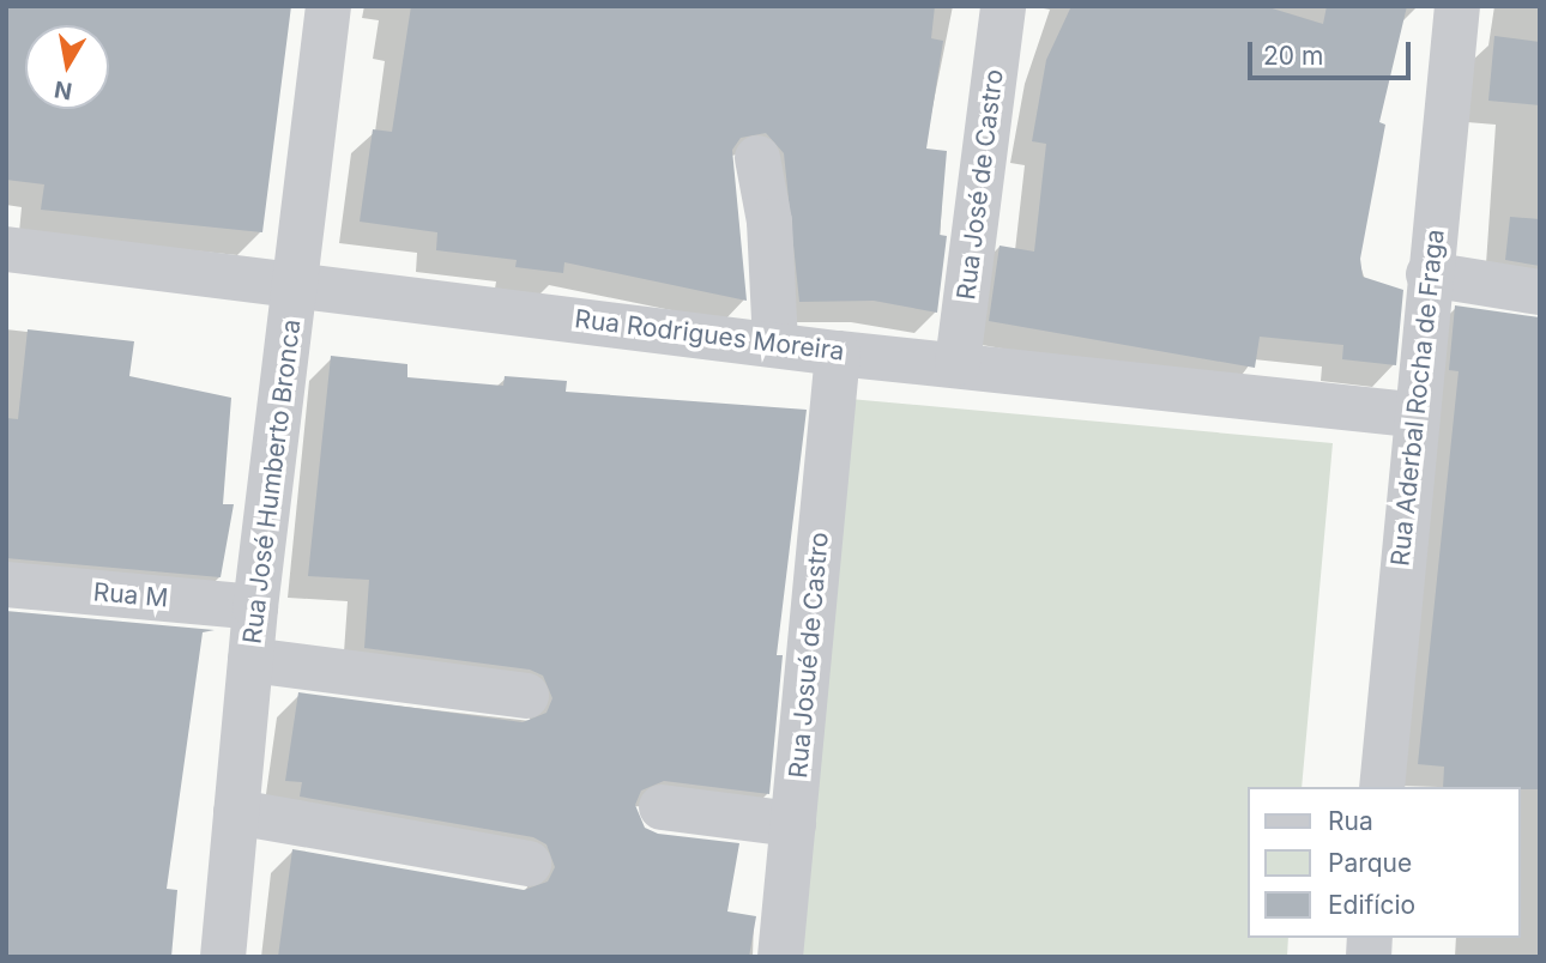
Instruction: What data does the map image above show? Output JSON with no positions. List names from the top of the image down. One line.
{"streets":{"street":["Rua José de Castro","Rua Rodrigues Moreira","Rua Aderbal Rocha de Fraga","Rua José Humberto Bronca","Rua M","Rua Josué de Castro"]},"crossings":[["Rua José de Castro","Rua Rodrigues Moreira"],["Rua Rodrigues Moreira","Rua Aderbal Rocha de Fraga"],["Rua Rodrigues Moreira","Rua José Humberto Bronca"],["Rua Rodrigues Moreira","Rua Josué de Castro"],["Rua José Humberto Bronca","Rua M"]],"legend":["Rua","Parque","Edifício"],"scale_bar":"20 m","north":"bottom"}
